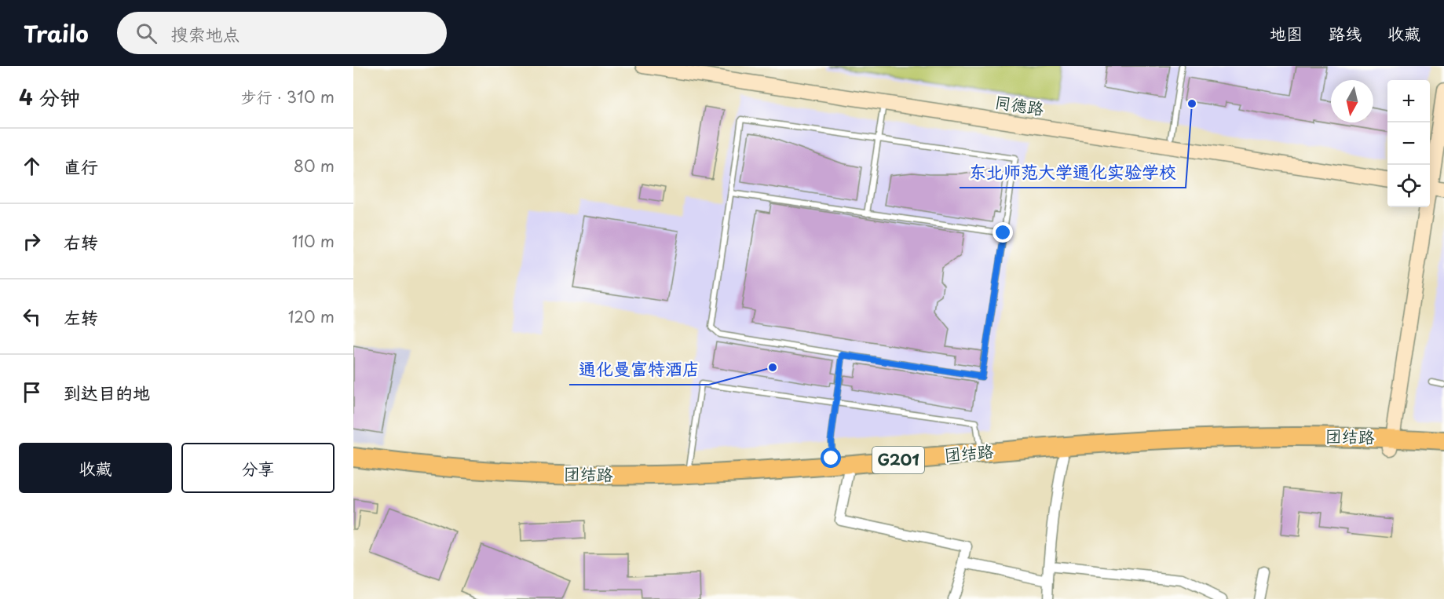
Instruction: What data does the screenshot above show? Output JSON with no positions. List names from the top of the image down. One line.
{"streets":{"highway":["团结路","G201"],"main road":["同德路"]},"places":["东北师范大学通化实验学校","通化曼富特酒店"],"north":"bottom","page":{"header":"Trailo","search":"搜索地点","nav":["地图","路线","收藏"],"heading":["4 分钟","步行 · 310 m"],"map_buttons":["+","−"],"list":[["直行","80 m"],["右转","110 m"],["左转","120 m"],"到达目的地"],"buttons":["收藏","分享"]}}
